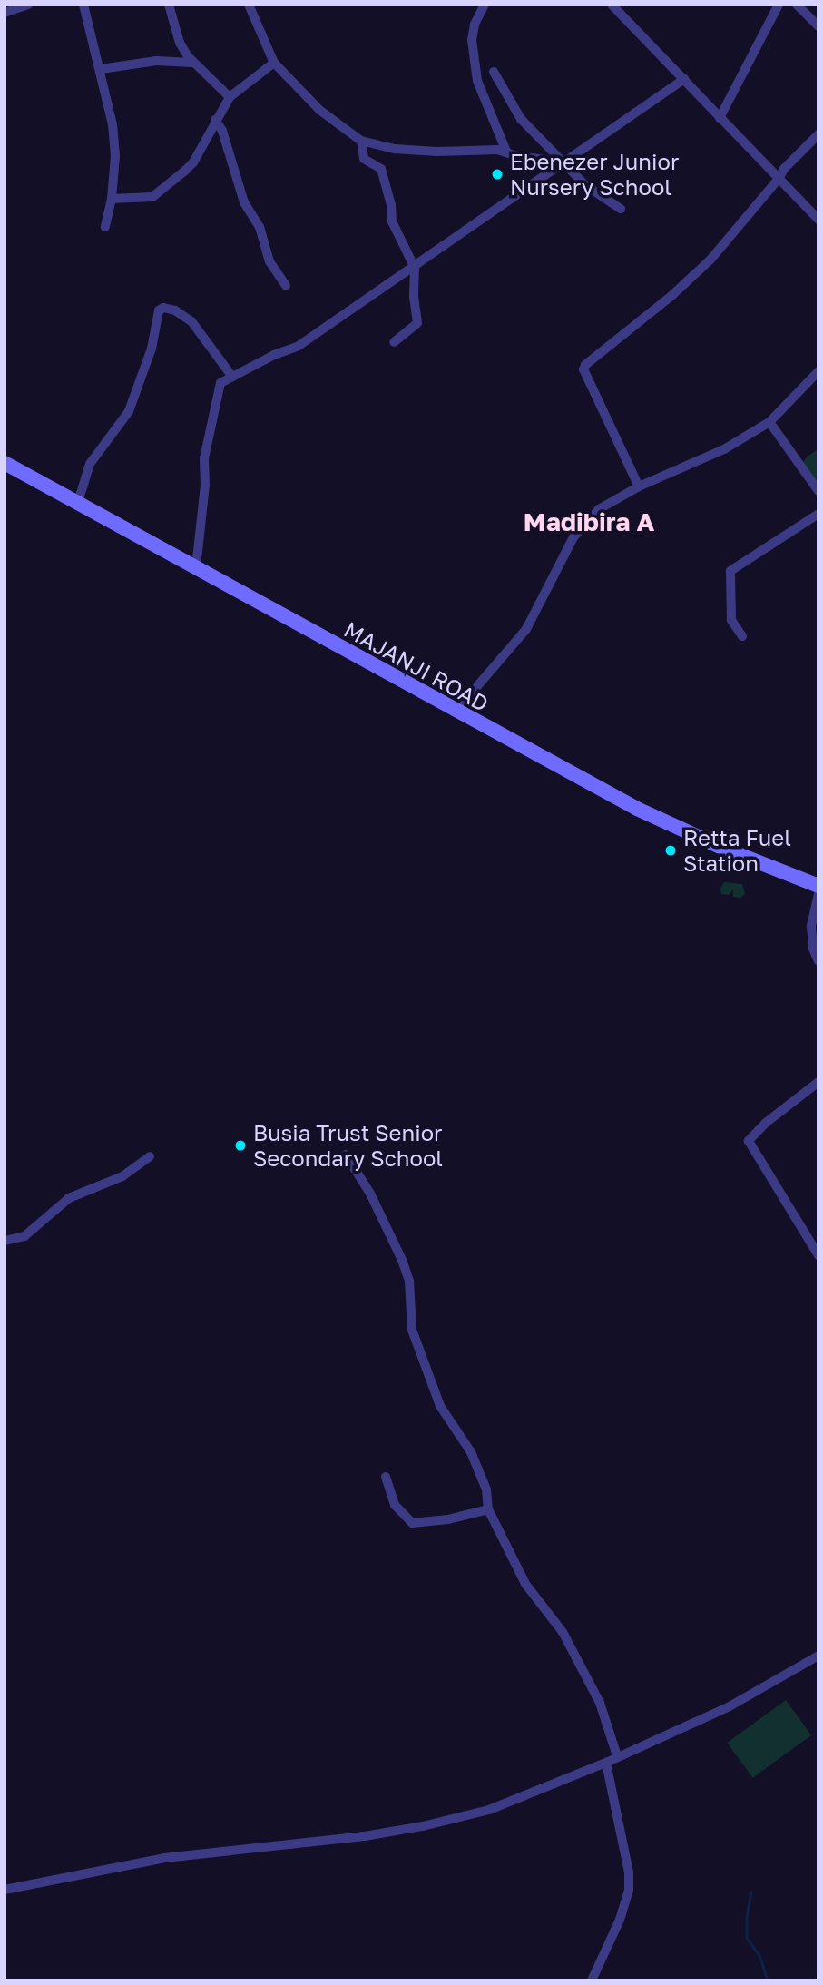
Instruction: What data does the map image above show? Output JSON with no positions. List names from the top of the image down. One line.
{"streets":{"main road":["MAJANJI ROAD"]},"districts":["Madibira A"],"places":["Ebenezer Junior Nursery School","Retta Fuel Station","Busia Trust Senior Secondary School"]}
